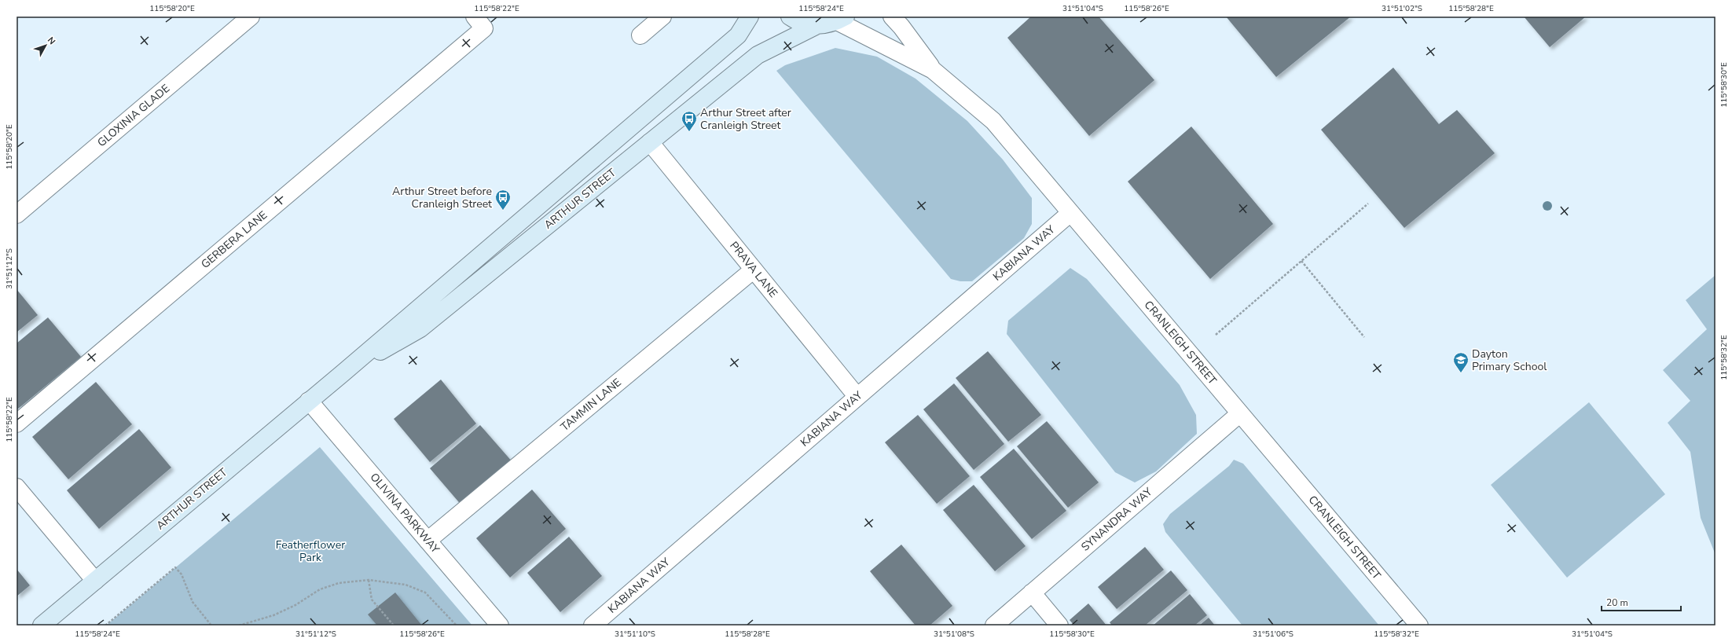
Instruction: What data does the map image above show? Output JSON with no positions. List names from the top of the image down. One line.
{"streets":{"street":["GLOXINIA GLADE","ARTHUR STREET","GERBERA LANE","KABIANA WAY","PRAVA LANE","CRANLEIGH STREET","TAMMIN LANE","OLIVINA PARKWAY","SYNANDRA WAY"]},"crossings":[["ARTHUR STREET","PRAVA LANE"],["ARTHUR STREET","OLIVINA PARKWAY"],["KABIANA WAY","PRAVA LANE"],["KABIANA WAY","CRANLEIGH STREET"],["PRAVA LANE","TAMMIN LANE"],["CRANLEIGH STREET","SYNANDRA WAY"],["TAMMIN LANE","OLIVINA PARKWAY"]],"parks":["Featherflower Park"],"places":{"bus stop":["Arthur Street after Cranleigh Street","Arthur Street before Cranleigh Street"],"school or university":["Dayton Primary School"]},"scale_bar":"20 m","north":"top right","coordinates":["115°58'20\"E","115°58'22\"E","115°58'24\"E","31°51'04\"S","115°58'26\"E","31°51'02\"S","115°58'28\"E","115°58'30\"E","31°51'12\"S","115°58'32\"E","31°51'10\"S","31°51'08\"S","31°51'06\"S"]}
